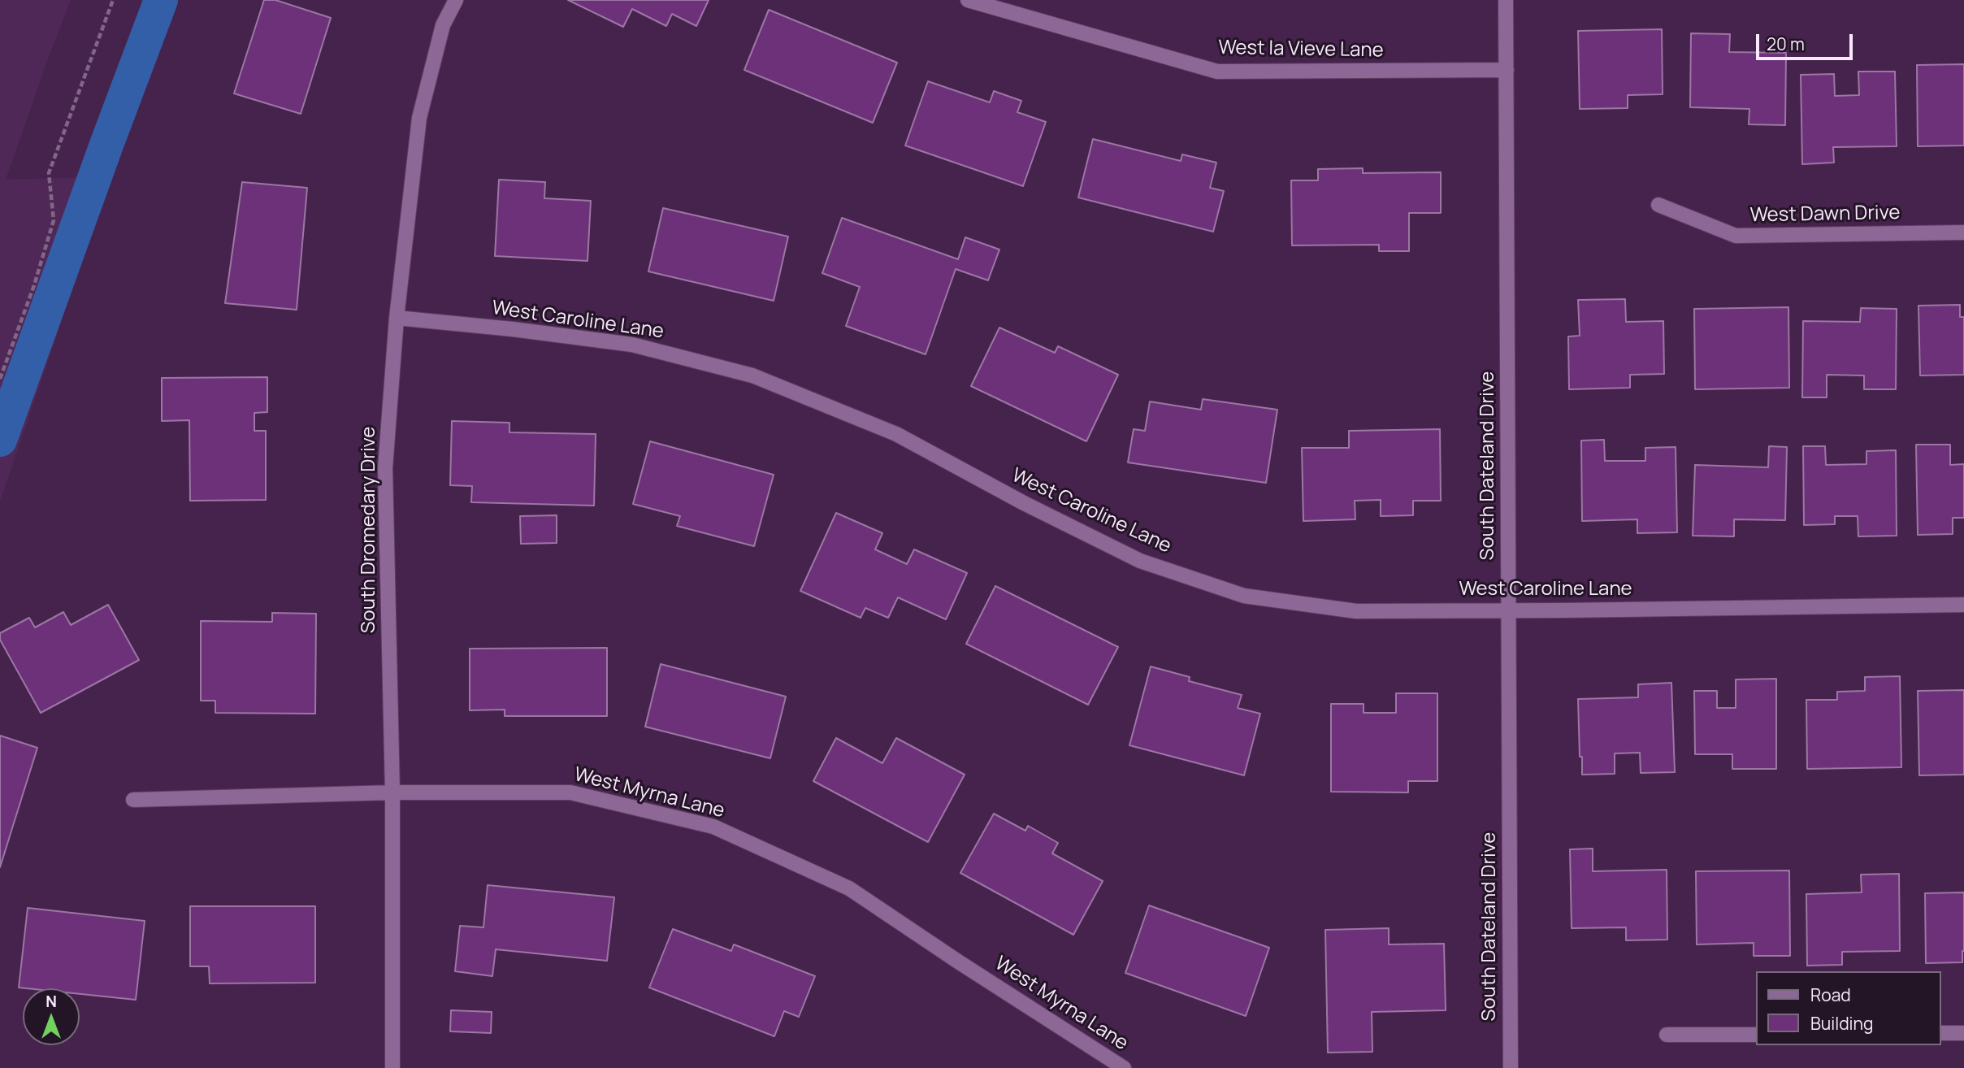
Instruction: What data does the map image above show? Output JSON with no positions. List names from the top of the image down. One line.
{"streets":{"street":["West la Vieve Lane","West Dawn Drive","West Caroline Lane","South Dateland Drive","South Dromedary Drive","West Myrna Lane"]},"crossings":[["West la Vieve Lane","South Dateland Drive"],["West Caroline Lane","South Dateland Drive"],["West Caroline Lane","South Dromedary Drive"],["South Dromedary Drive","West Myrna Lane"]],"legend":["Road","Building"],"scale_bar":"20 m","north":"top"}
